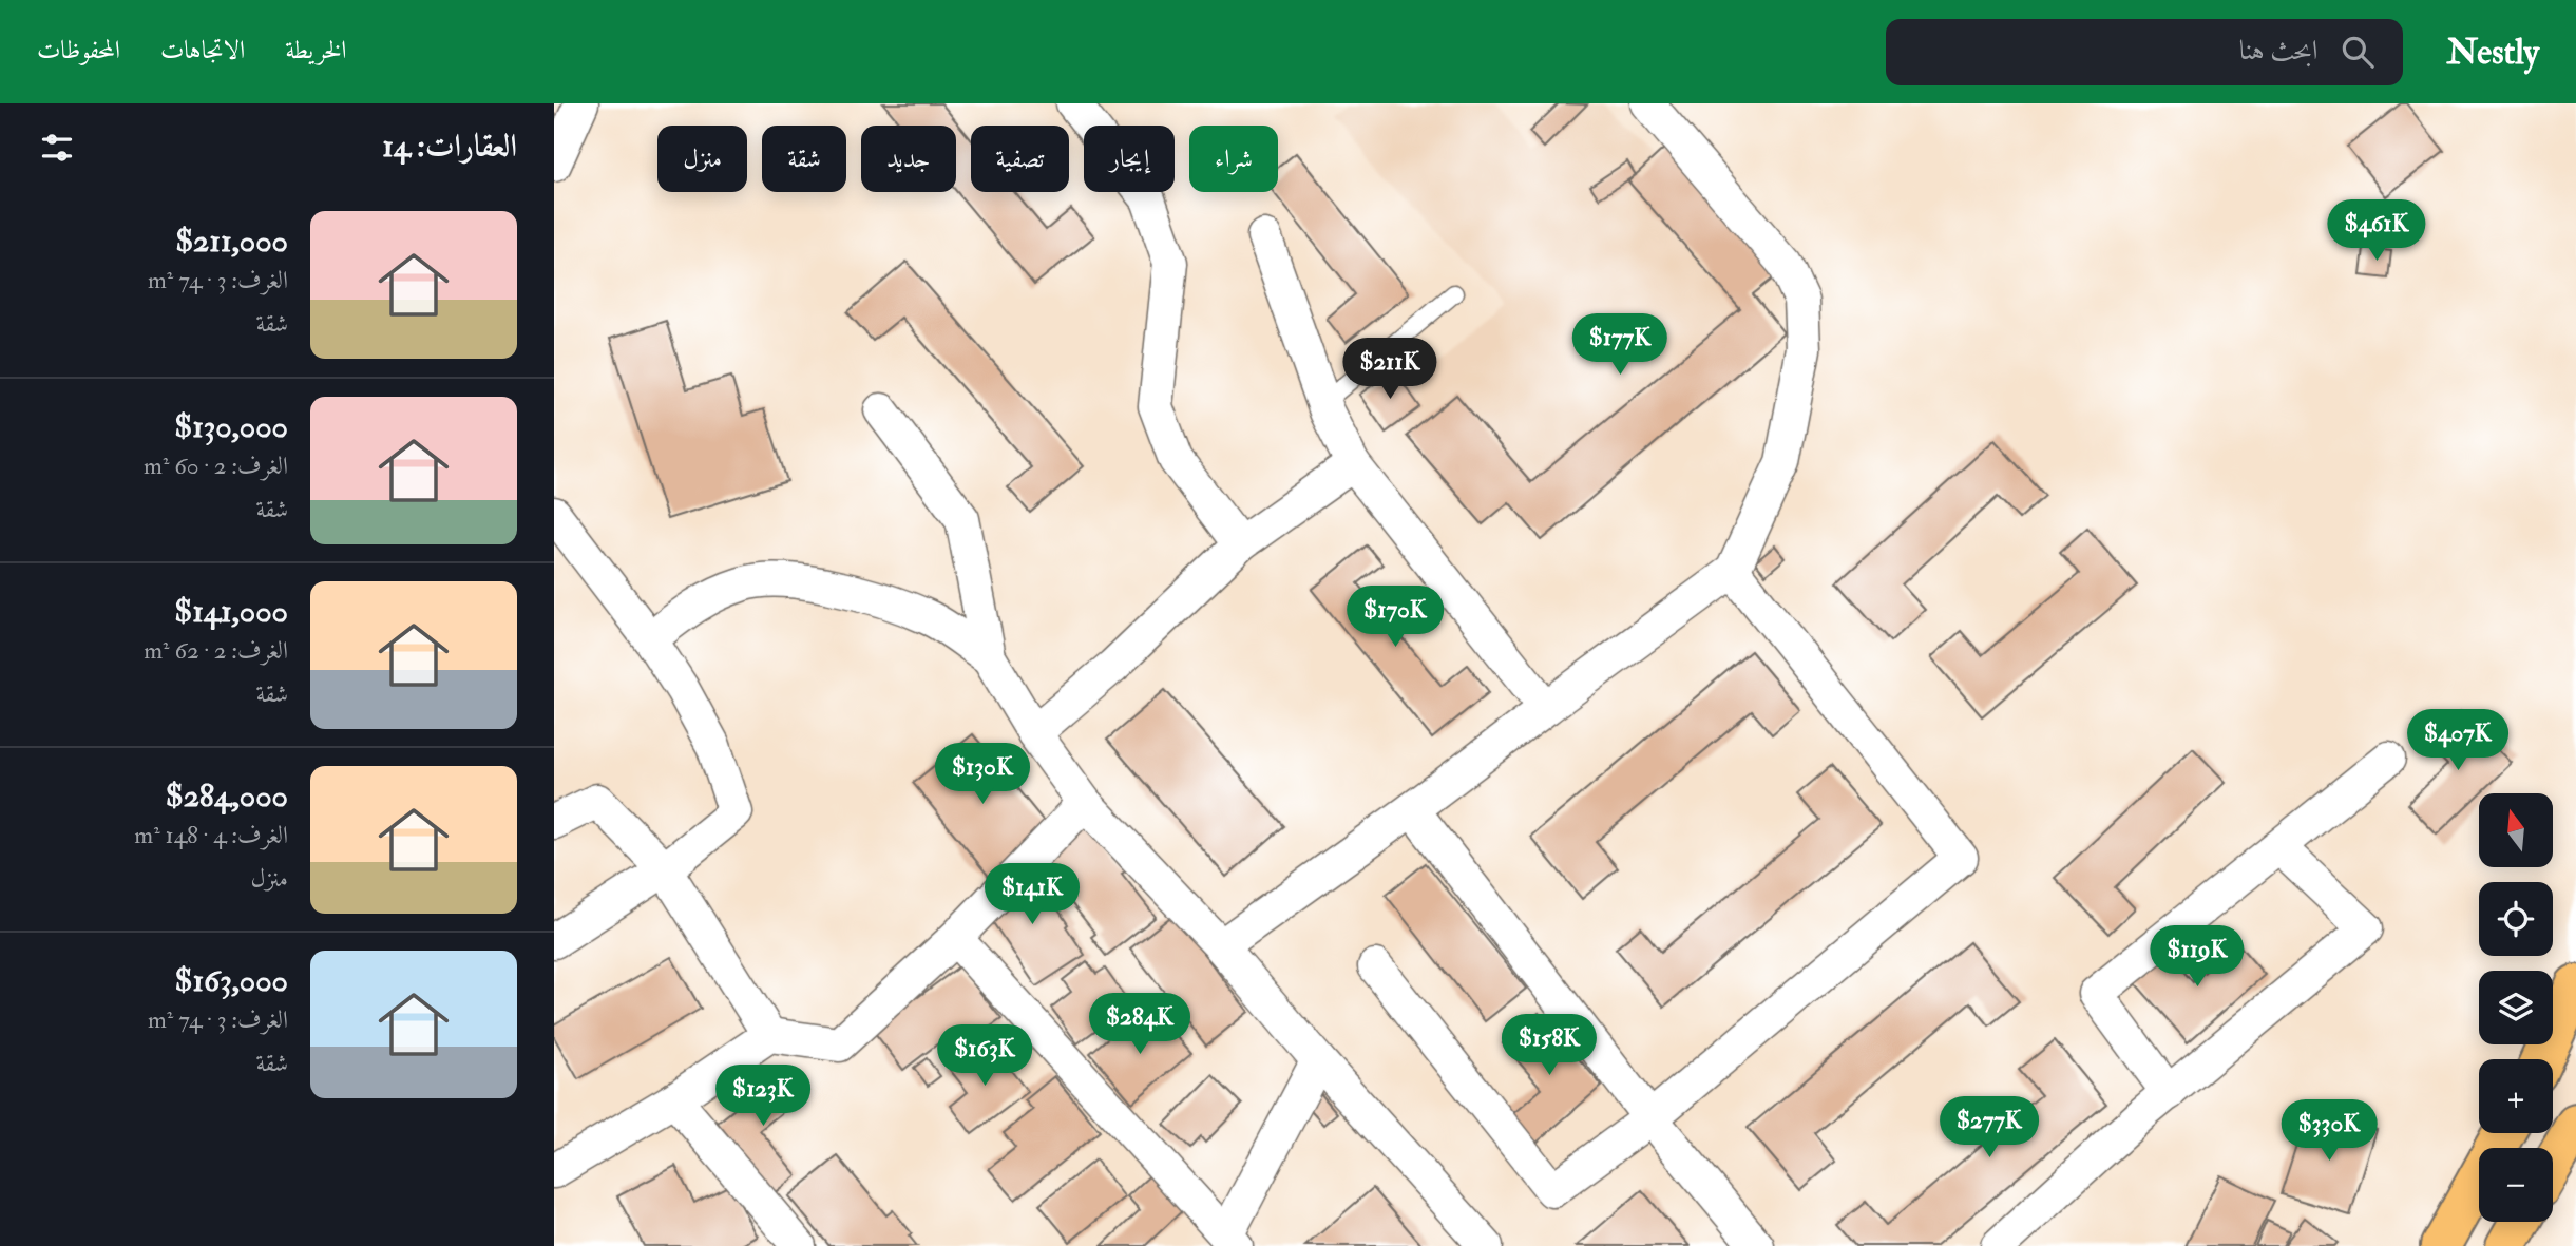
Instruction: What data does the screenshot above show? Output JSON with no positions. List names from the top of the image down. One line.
{"north":"top","page":{"header":"Nestly","search":"ابحث هنا","nav":["الخريطة","الاتجاهات","المحفوظات"],"heading":"العقارات: 14","chip":["شراء","إيجار","تصفية","جديد","شقة","منزل"],"list":[{"name":"$211,000","note":"الغرف: 3 · 74 m² · شقة"},{"name":"$130,000","note":"الغرف: 2 · 60 m² · شقة"},{"name":"$141,000","note":"الغرف: 2 · 62 m² · شقة"},{"name":"$284,000","note":"الغرف: 4 · 148 m² · منزل"},{"name":"$163,000","note":"الغرف: 3 · 74 m² · شقة"}],"price":["$461K","$177K","$211K","$170K","$407K","$130K","$141K","$119K","$284K","$158K","$163K","$123K","$277K","$330K"],"map_buttons":["+","−"]}}
